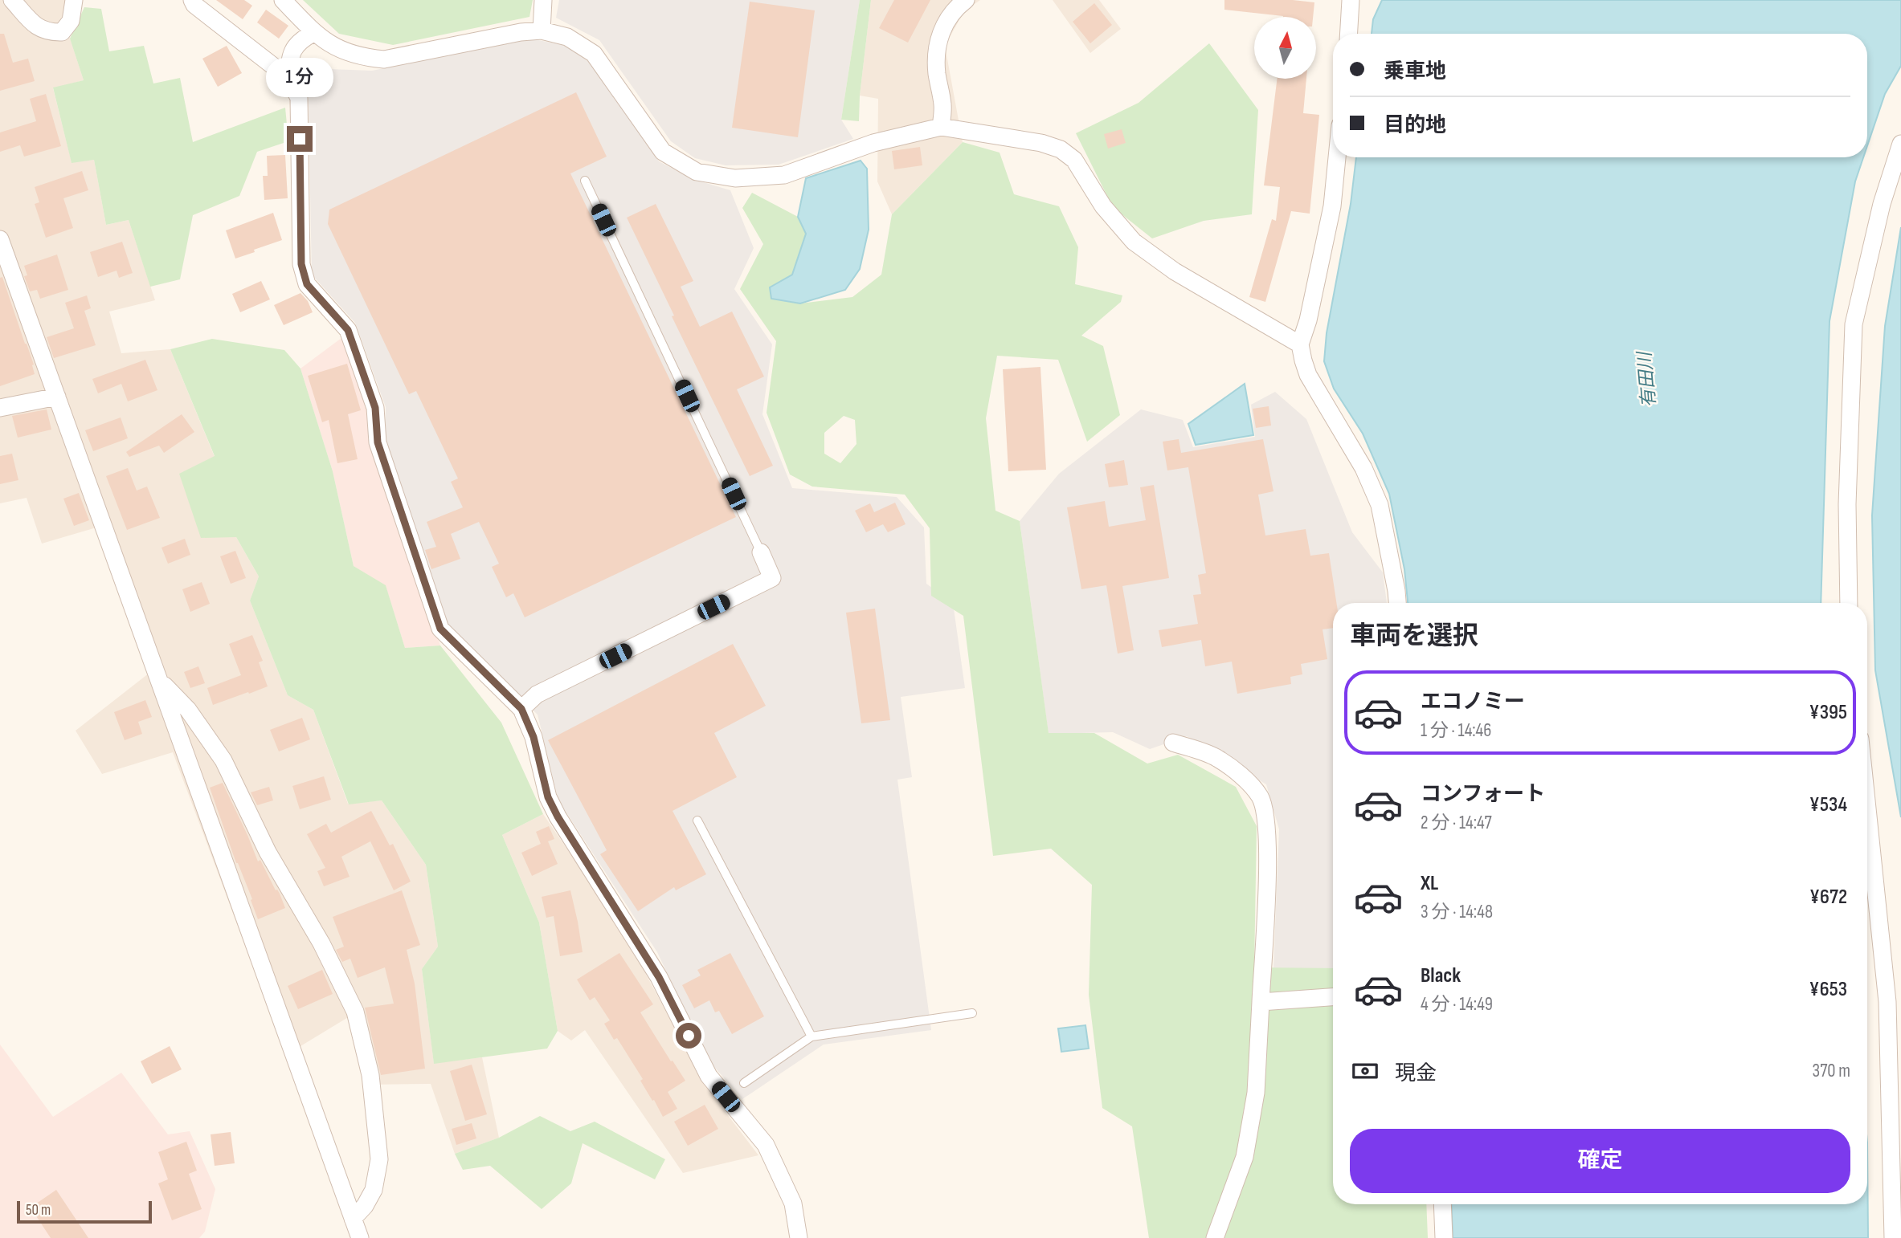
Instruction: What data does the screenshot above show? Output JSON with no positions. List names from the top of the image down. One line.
{"water":["有田川"],"scale_bar":"50 m","north":"top","page":{"banner":["乗車地","目的地"],"bubble":"1 分","heading":"車両を選択","list":[{"name":"エコノミー","note":"1 分 · 14:46","value":"¥395"},{"name":"コンフォート","note":"2 分 · 14:47","value":"¥534"},{"name":"XL","note":"3 分 · 14:48","value":"¥672"},{"name":"Black","note":"4 分 · 14:49","value":"¥653"}],"pay":["現金","370 m"],"buttons":"確定","scale":"50 m"}}
